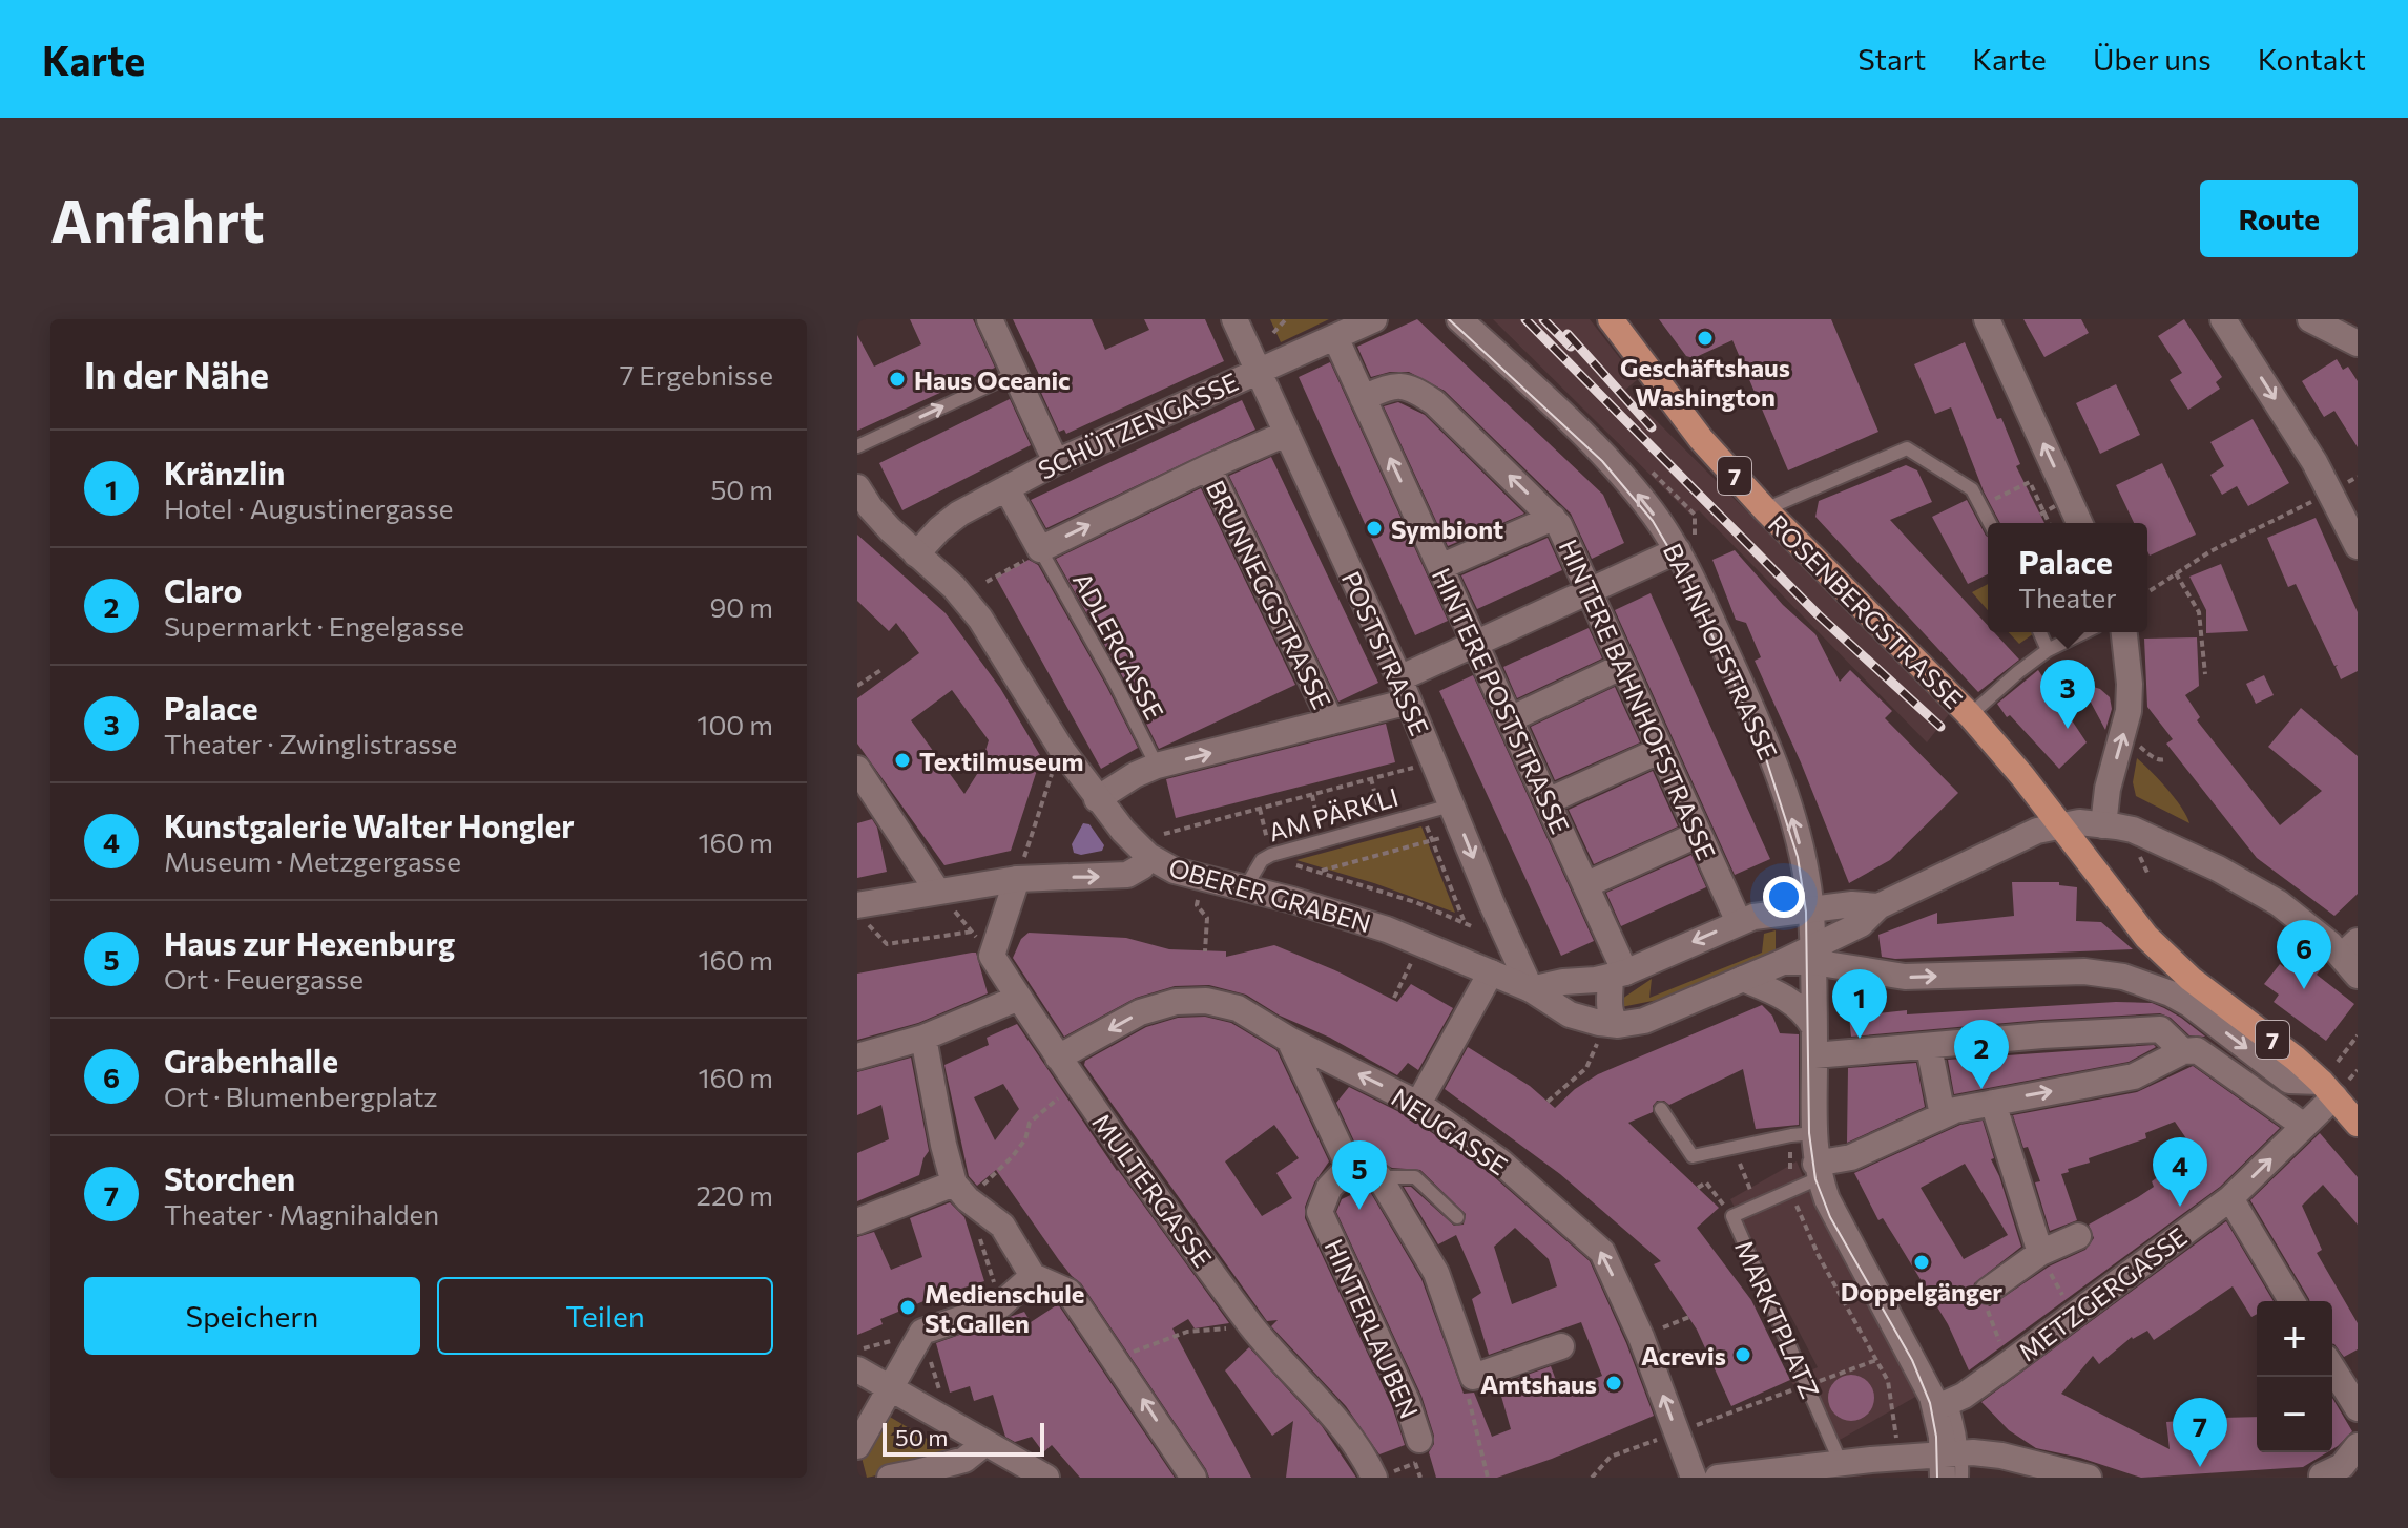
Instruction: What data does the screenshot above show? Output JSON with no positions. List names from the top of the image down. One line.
{"streets":{"main road":["7","ROSENBERGSTRASSE"],"street":["SCHÜTZENGASSE","BRUNNEGGSTRASSE","BAHNHOFSTRASSE","POSTSTRASSE","HINTERE BAHNHOFSTRASSE","HINTERE POSTSTRASSE","OBERER GRABEN","NEUGASSE","MULTERGASSE","METZGERGASSE","HINTERLAUBEN"],"lane":["ADLERGASSE","AM PÄRKLI","MARKTPLATZ"]},"crossings":[["SCHÜTZENGASSE","POSTSTRASSE"],["SCHÜTZENGASSE","HINTERE POSTSTRASSE"],["7","ROSENBERGSTRASSE"],["7","METZGERGASSE"],["BAHNHOFSTRASSE","OBERER GRABEN"],["POSTSTRASSE","AM PÄRKLI"],["POSTSTRASSE","OBERER GRABEN"],["HINTERE BAHNHOFSTRASSE","HINTERE POSTSTRASSE"],["AM PÄRKLI","OBERER GRABEN"],["NEUGASSE","MULTERGASSE"]],"one_way":["BAHNHOFSTRASSE","NEUGASSE"],"places":["Geschäftshaus Washington","Haus Oceanic","Symbiont","Textilmuseum","Doppelgänger","Medienschule St.Gallen","Acrevis","Amtshaus"],"scale_bar":"50 m","page":{"header":"Karte","nav":["Start","Karte","Über uns","Kontakt"],"buttons":["Route",["Speichern","Teilen"]],"title":"Anfahrt","heading":["In der Nähe","7 Ergebnisse"],"list":[{"mark":"1","name":"Kränzlin","note":"Hotel · Augustinergasse","value":"50 m"},{"mark":"2","name":"Claro","note":"Supermarkt · Engelgasse","value":"90 m"},{"mark":"3","name":"Palace","note":"Theater · Zwinglistrasse","value":"100 m"},{"mark":"4","name":"Kunstgalerie Walter Hongler","note":"Museum · Metzgergasse","value":"160 m"},{"mark":"5","name":"Haus zur Hexenburg","note":"Ort · Feuergasse","value":"160 m"},{"mark":"6","name":"Grabenhalle","note":"Ort · Blumenbergplatz","value":"160 m"},{"mark":"7","name":"Storchen","note":"Theater · Magnihalden","value":"220 m"}],"popup":["Palace","Theater"],"pins":["3","6","1","2","4","5","7"],"map_buttons":["+","−"],"scale":"50 m"}}
